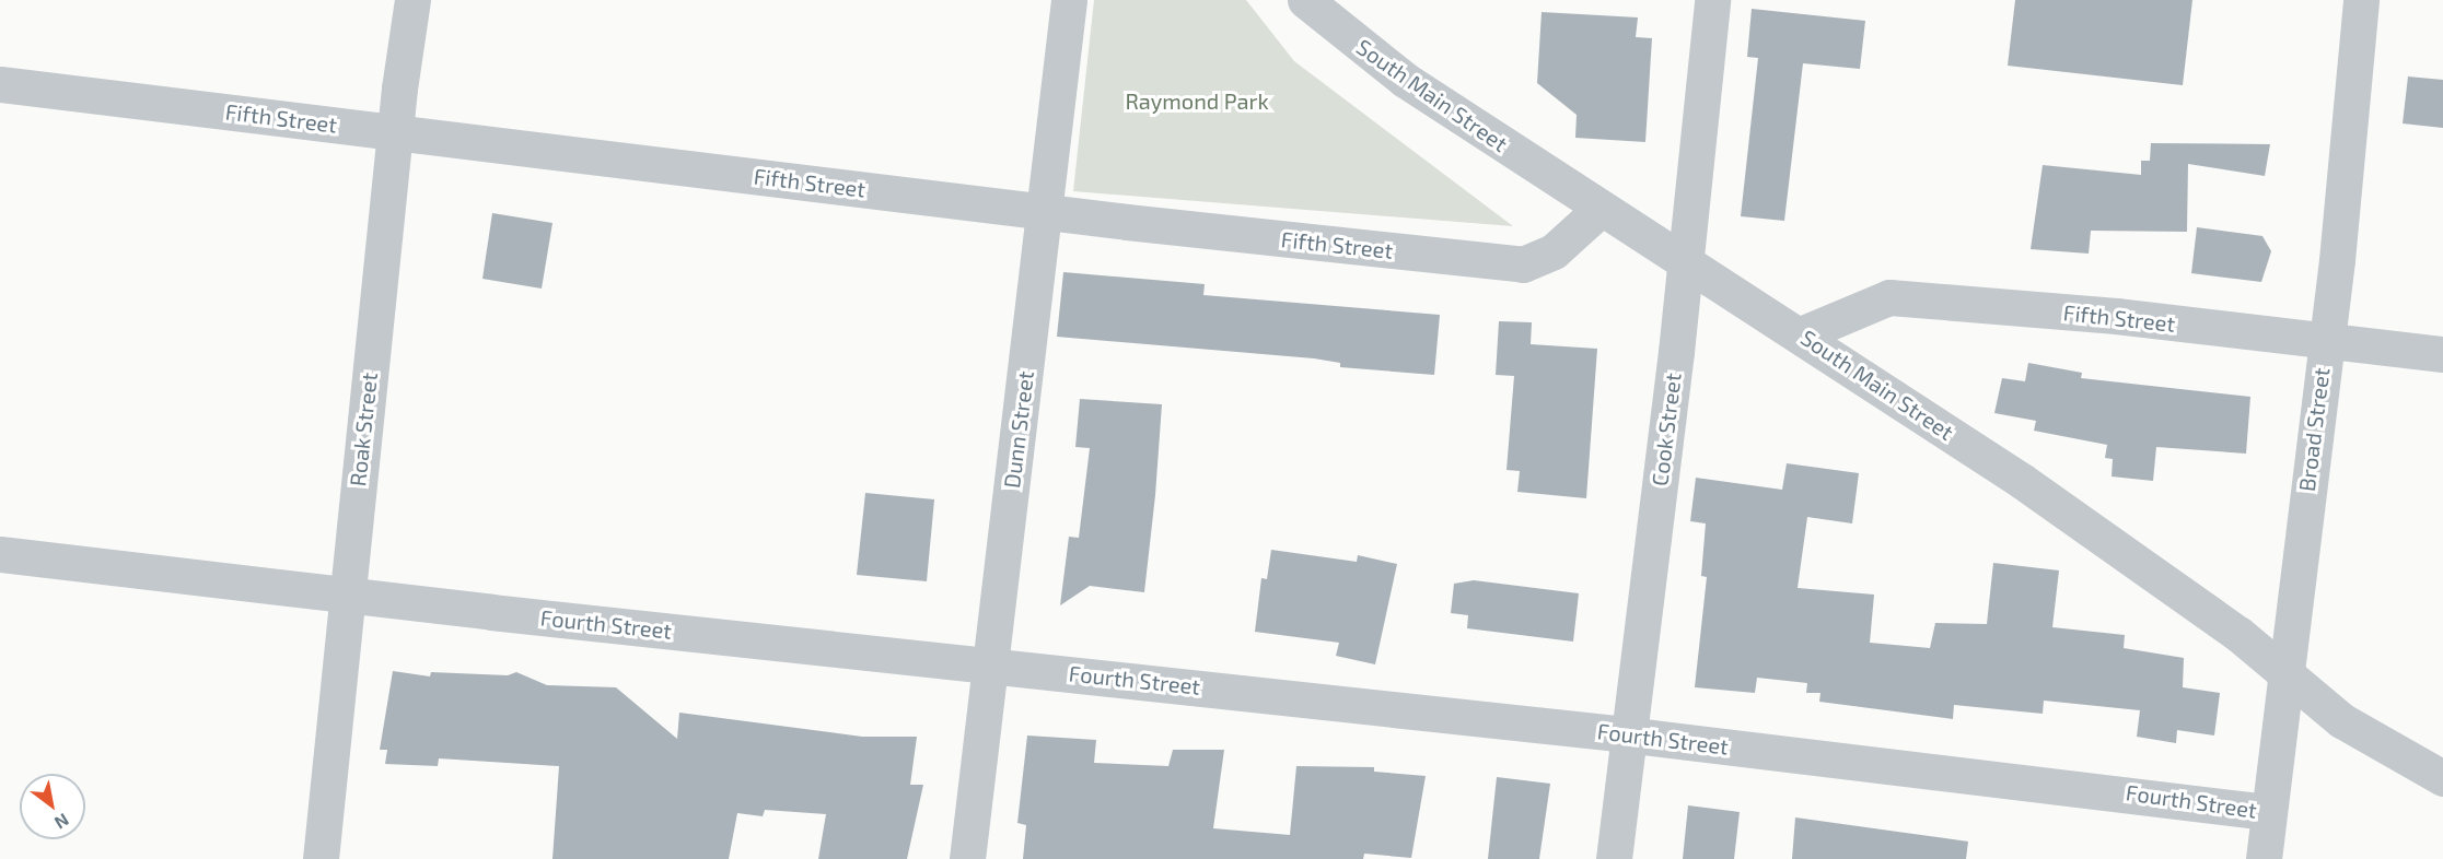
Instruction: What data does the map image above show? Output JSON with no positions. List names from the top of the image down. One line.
{"streets":{"street":["South Main Street","Fifth Street","Roak Street","Dunn Street","Cook Street","Broad Street","Fourth Street"]},"crossings":[["South Main Street","Fifth Street"],["South Main Street","Cook Street"],["South Main Street","Broad Street"],["Fifth Street","Roak Street"],["Fifth Street","Dunn Street"],["Fifth Street","Broad Street"],["Roak Street","Fourth Street"],["Dunn Street","Fourth Street"],["Cook Street","Fourth Street"],["Broad Street","Fourth Street"]],"parks":["Raymond Park"],"north":"bottom right"}
